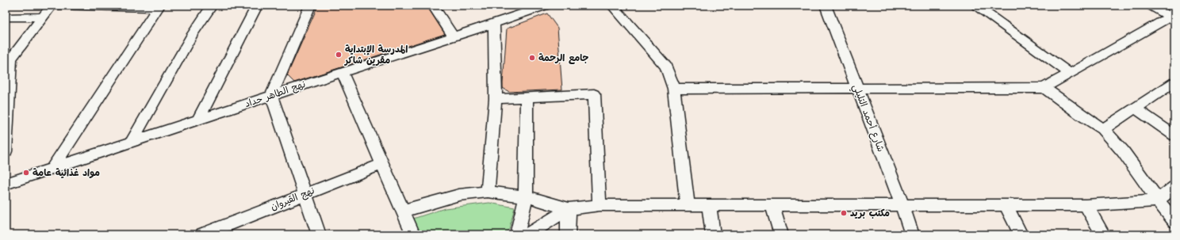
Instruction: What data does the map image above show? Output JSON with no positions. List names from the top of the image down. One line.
{"streets":{"street":["نهج الطاهر حداد","شارع أحمد التليلي","نهج القيروان"]},"places":["المدرسة الإبتداية مقرين شاكر","جامع الرحمة","مواد غذائية عامة","مكتب بريد"]}
